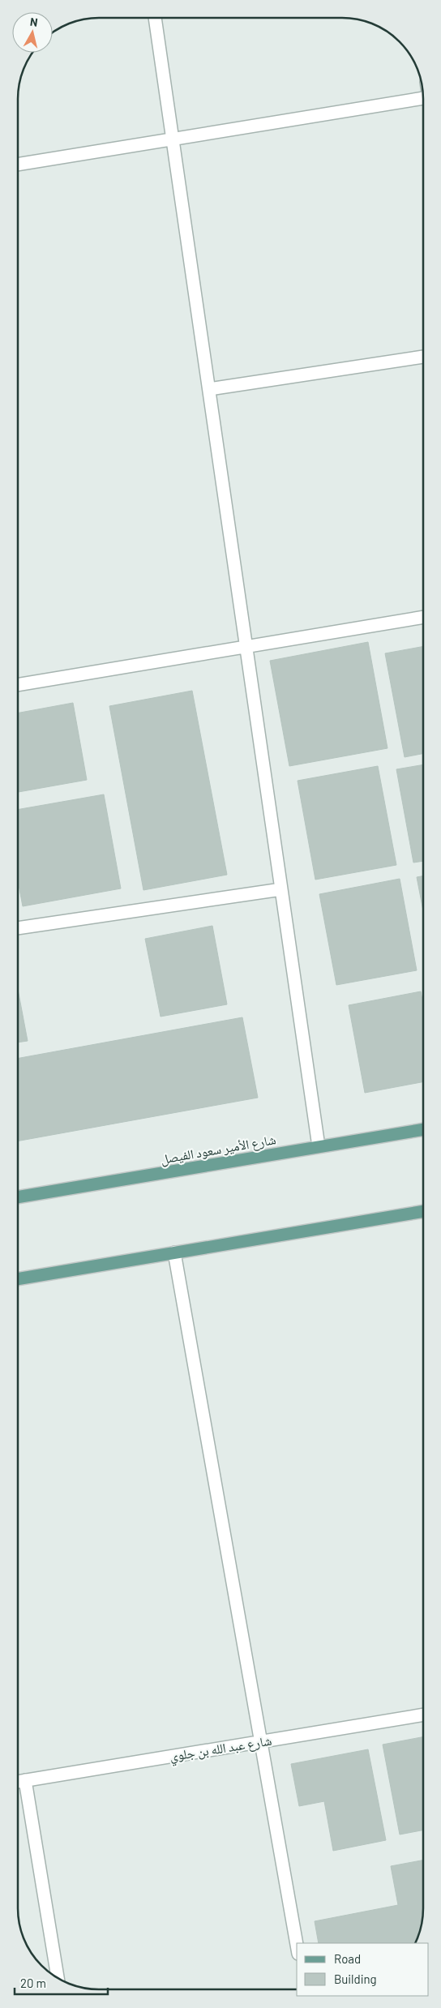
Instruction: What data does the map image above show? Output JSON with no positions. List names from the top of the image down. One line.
{"streets":{"main road":["شارع الأمير سعود الفيصل"],"street":["شارع عبد الله بن جلوي"]},"legend":["Road","Building"],"scale_bar":"20 m","north":"top"}
